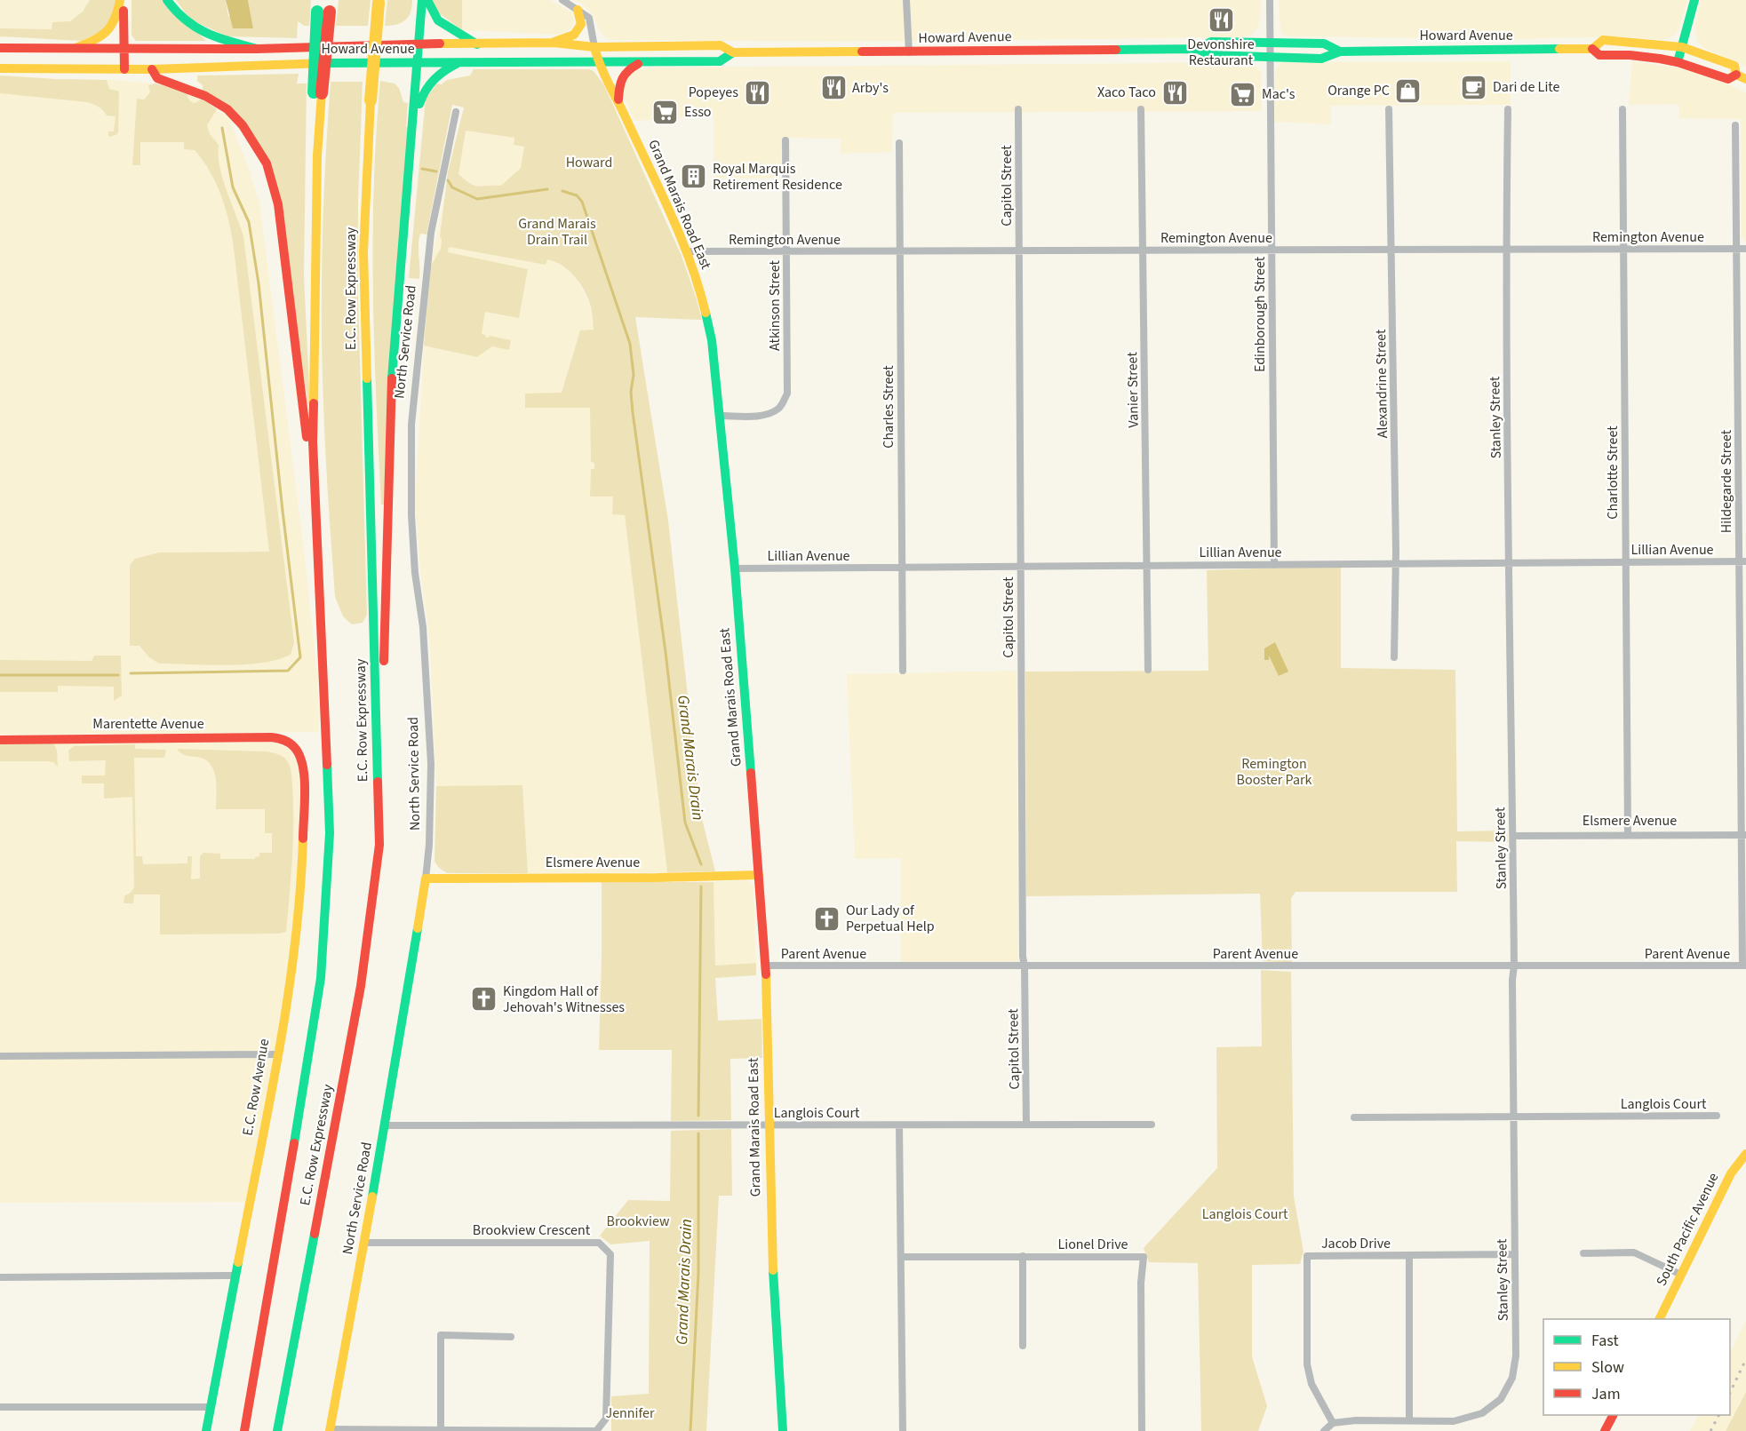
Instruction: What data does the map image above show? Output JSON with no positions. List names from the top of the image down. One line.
{"streets":{"main road":["Howard Avenue","Grand Marais Road East","E.C. Row Expressway","North Service Road","Marentette Avenue","Elsmere Avenue","E.C. Row Avenue","South Pacific Avenue"],"street":["Capitol Street","Remington Avenue","Atkinson Street","Edinborough Street","Alexandrine Street","Vanier Street","Charles Street","Stanley Street","Charlotte Street","Hildegarde Street","Lillian Avenue","Parent Avenue","Langlois Court","Brookview Crescent","Jacob Drive","Lionel Drive"]},"crossings":[["Howard Avenue","Grand Marais Road East"],["Howard Avenue","Edinborough Street"],["Capitol Street","Remington Avenue"],["Capitol Street","Lillian Avenue"],["Capitol Street","Parent Avenue"],["Capitol Street","Langlois Court"],["Grand Marais Road East","Remington Avenue"],["Grand Marais Road East","Atkinson Street"],["Grand Marais Road East","Lillian Avenue"],["Grand Marais Road East","Elsmere Avenue"],["Grand Marais Road East","Parent Avenue"],["Grand Marais Road East","Langlois Court"],["Remington Avenue","Atkinson Street"],["Remington Avenue","Edinborough Street"],["Remington Avenue","Alexandrine Street"],["Remington Avenue","Vanier Street"],["Remington Avenue","Charles Street"],["Remington Avenue","Stanley Street"],["Remington Avenue","Charlotte Street"],["Remington Avenue","Hildegarde Street"],["Edinborough Street","Lillian Avenue"],["North Service Road","Elsmere Avenue"],["North Service Road","Langlois Court"],["North Service Road","Brookview Crescent"],["Alexandrine Street","Lillian Avenue"],["Vanier Street","Lillian Avenue"],["Charles Street","Lillian Avenue"],["Stanley Street","Lillian Avenue"],["Stanley Street","Elsmere Avenue"],["Stanley Street","Parent Avenue"],["Stanley Street","Langlois Court"],["Stanley Street","Jacob Drive"],["Charlotte Street","Lillian Avenue"],["Charlotte Street","Elsmere Avenue"],["Hildegarde Street","Lillian Avenue"],["Hildegarde Street","Elsmere Avenue"],["Hildegarde Street","Parent Avenue"],["Marentette Avenue","E.C. Row Avenue"]],"water":["Grand Marais Drain"],"parks":["Howard","Grand Marais Drain Trail","Remington Booster Park","Langlois Court","Brookview","Jennifer"],"places":{"restaurant":["Devonshire Restaurant","Arby's","Popeyes","Xaco Taco"],"cafe":["Dari de Lite"],"shop":["Orange PC"],"supermarket":["Mac's","Esso"],"building":["Royal Marquis Retirement Residence"],"church":["Our Lady of Perpetual Help","Kingdom Hall of Jehovah's Witnesses"]},"legend":["Fast","Slow","Jam"]}
